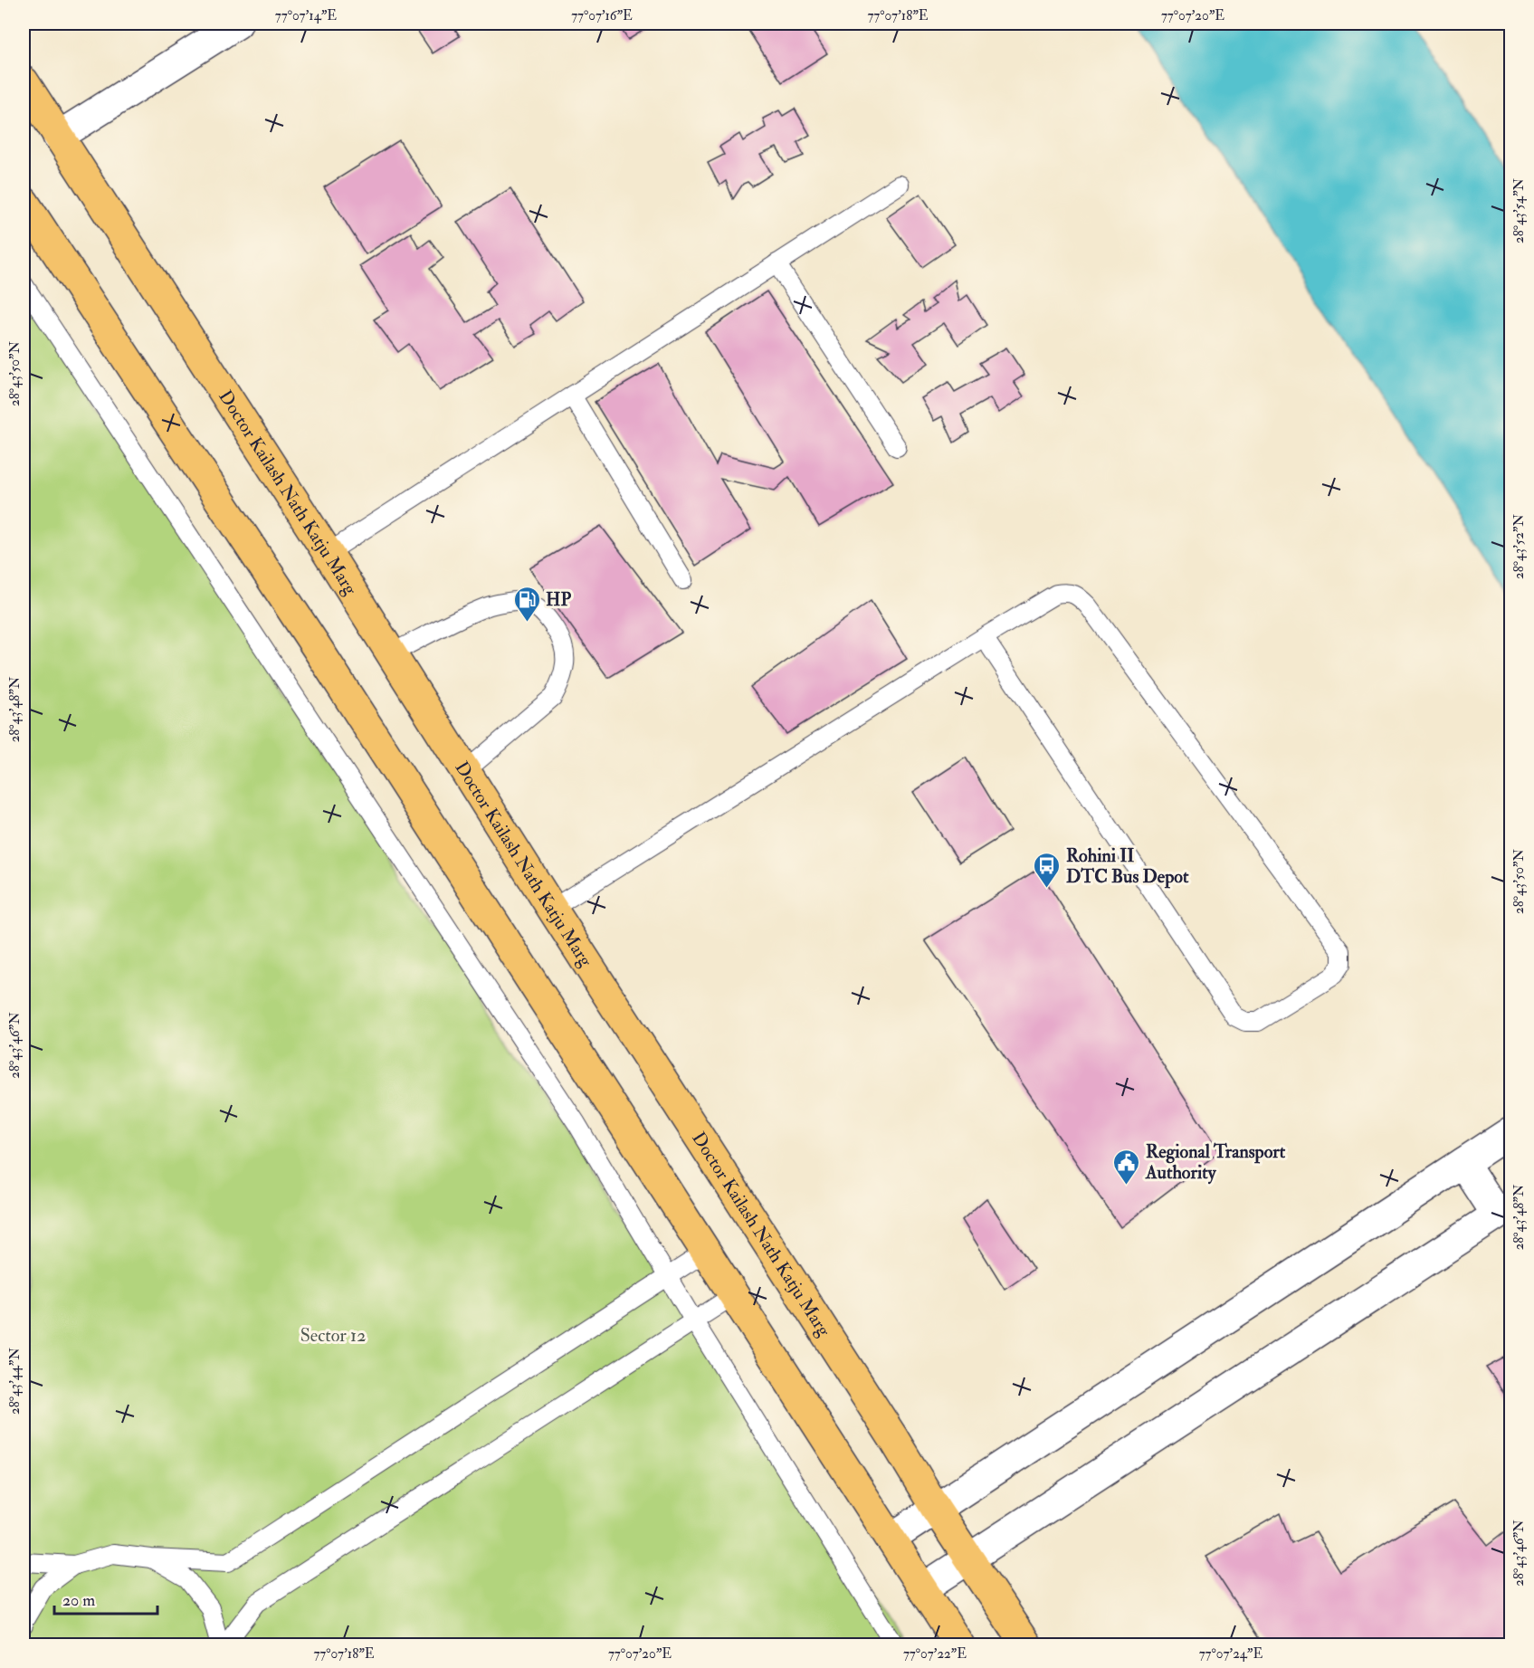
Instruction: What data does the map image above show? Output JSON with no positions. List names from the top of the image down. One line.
{"streets":{"main road":["Doctor Kailash Nath Katju Marg"]},"parks":["Sector 12"],"places":{"fuel station":["HP"],"bus stop":["Rohini II DTC Bus Depot"],"public building":["Regional Transport Authority"]},"scale_bar":"20 m","coordinates":["77°07'14\"E","77°07'16\"E","77°07'18\"E","77°07'20\"E","28°43'54\"N","28°43'50\"N","28°43'52\"N","28°43'48\"N","28°43'46\"N","28°43'44\"N","77°07'22\"E","77°07'24\"E"]}
